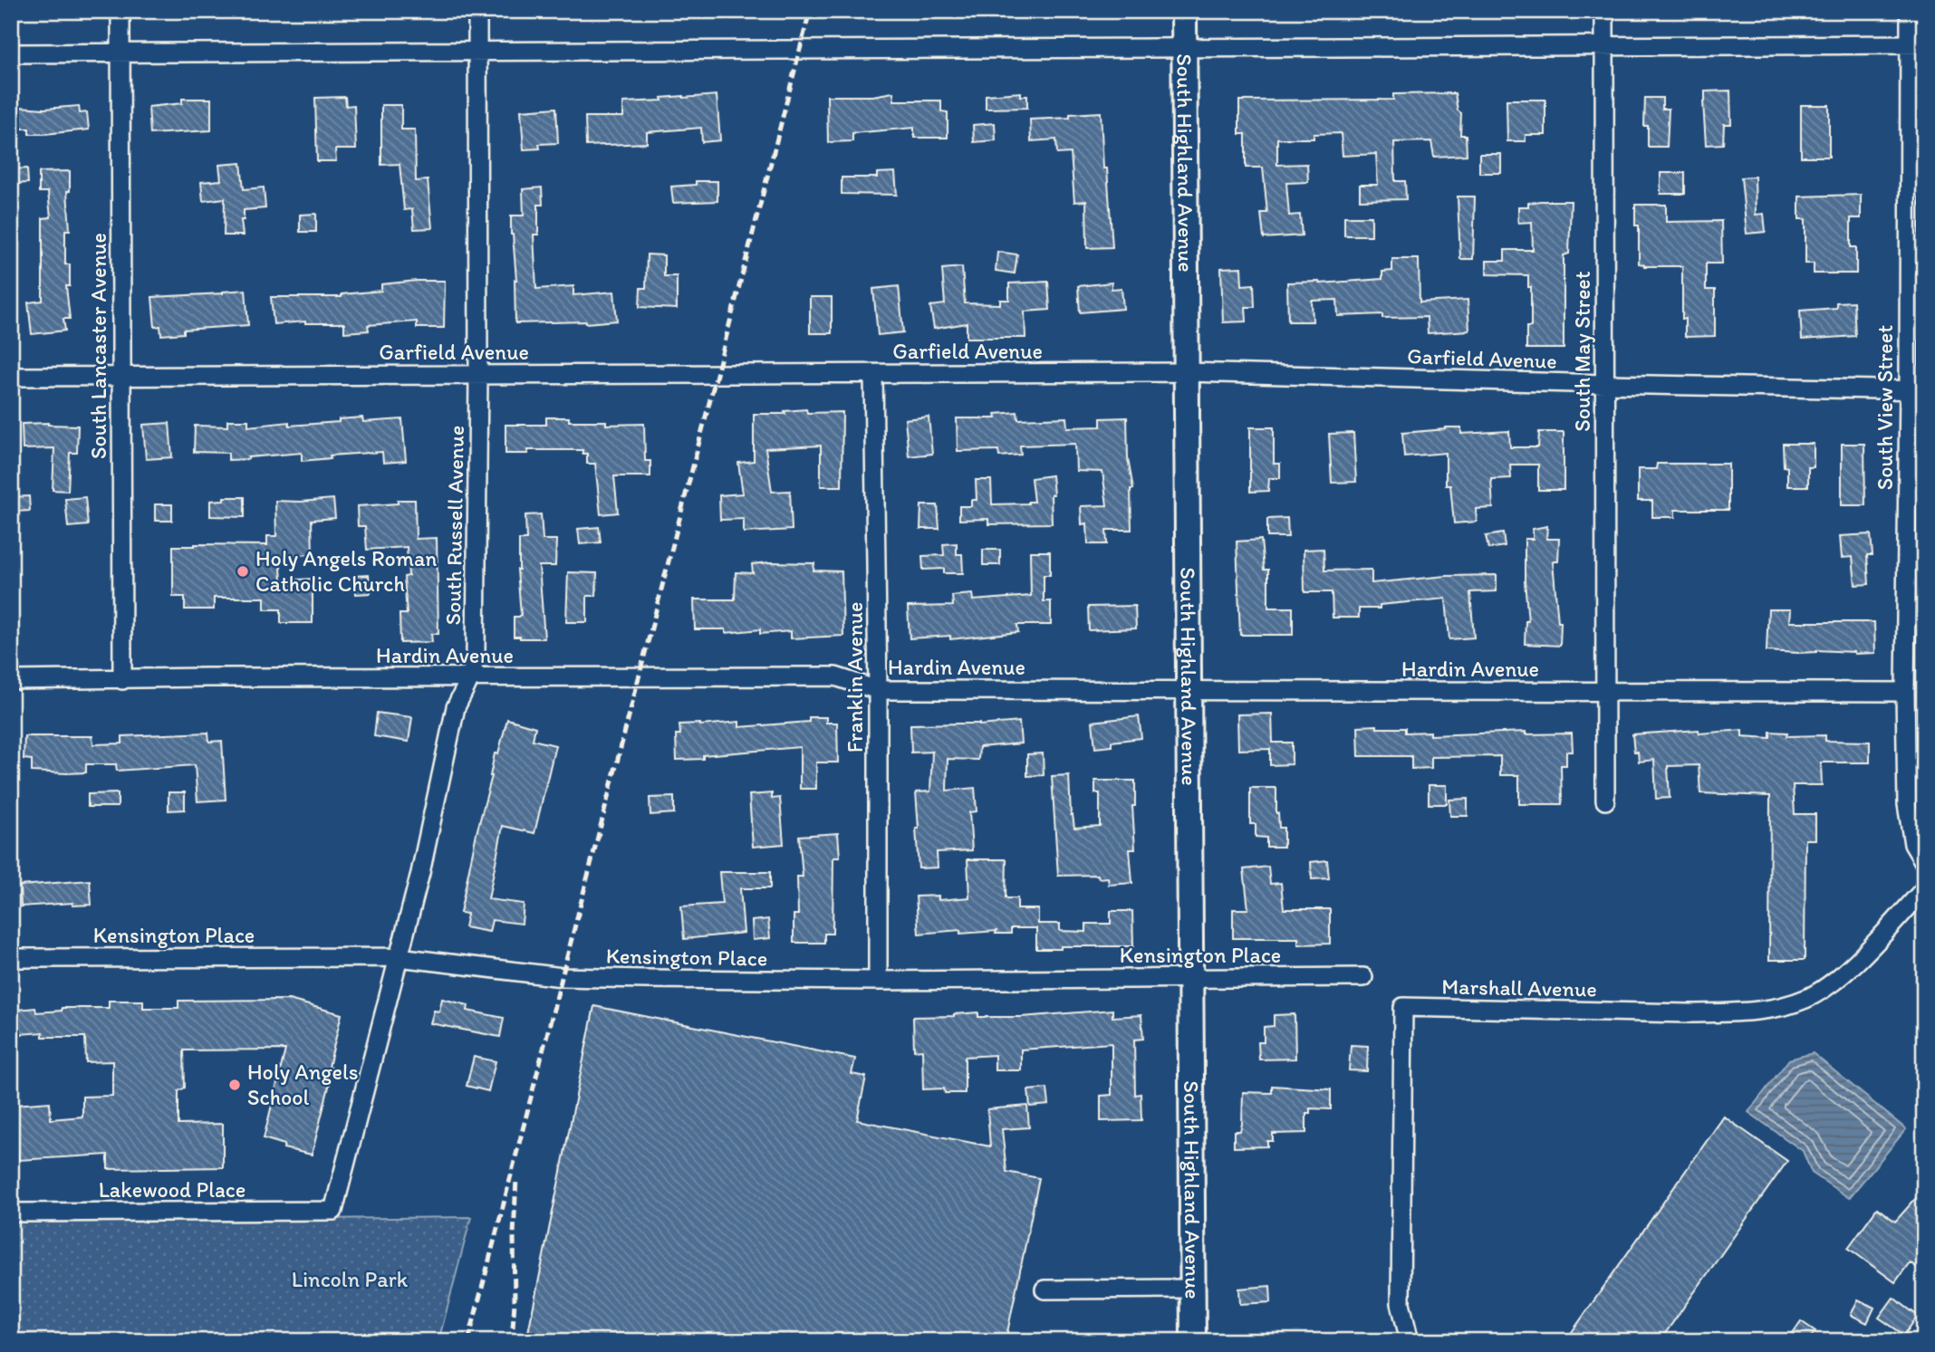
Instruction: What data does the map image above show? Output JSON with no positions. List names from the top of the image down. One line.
{"streets":{"street":["South Highland Avenue","South Lancaster Avenue","Garfield Avenue","South May Street","South View Street","South Russell Avenue","Hardin Avenue","Franklin Avenue","Kensington Place","Marshall Avenue","Lakewood Place"]},"crossings":[["South Highland Avenue","Garfield Avenue"],["South Highland Avenue","Hardin Avenue"],["South Highland Avenue","Kensington Place"],["South Lancaster Avenue","Garfield Avenue"],["South Lancaster Avenue","Hardin Avenue"],["Garfield Avenue","South May Street"],["Garfield Avenue","South View Street"],["Garfield Avenue","South Russell Avenue"],["Garfield Avenue","Franklin Avenue"],["South May Street","Hardin Avenue"],["South View Street","Hardin Avenue"],["South Russell Avenue","Hardin Avenue"],["South Russell Avenue","Kensington Place"],["South Russell Avenue","Lakewood Place"],["Hardin Avenue","Franklin Avenue"],["Franklin Avenue","Kensington Place"]],"parks":["Lincoln Park"],"places":["Holy Angels Roman Catholic Church","Holy Angels School"]}
